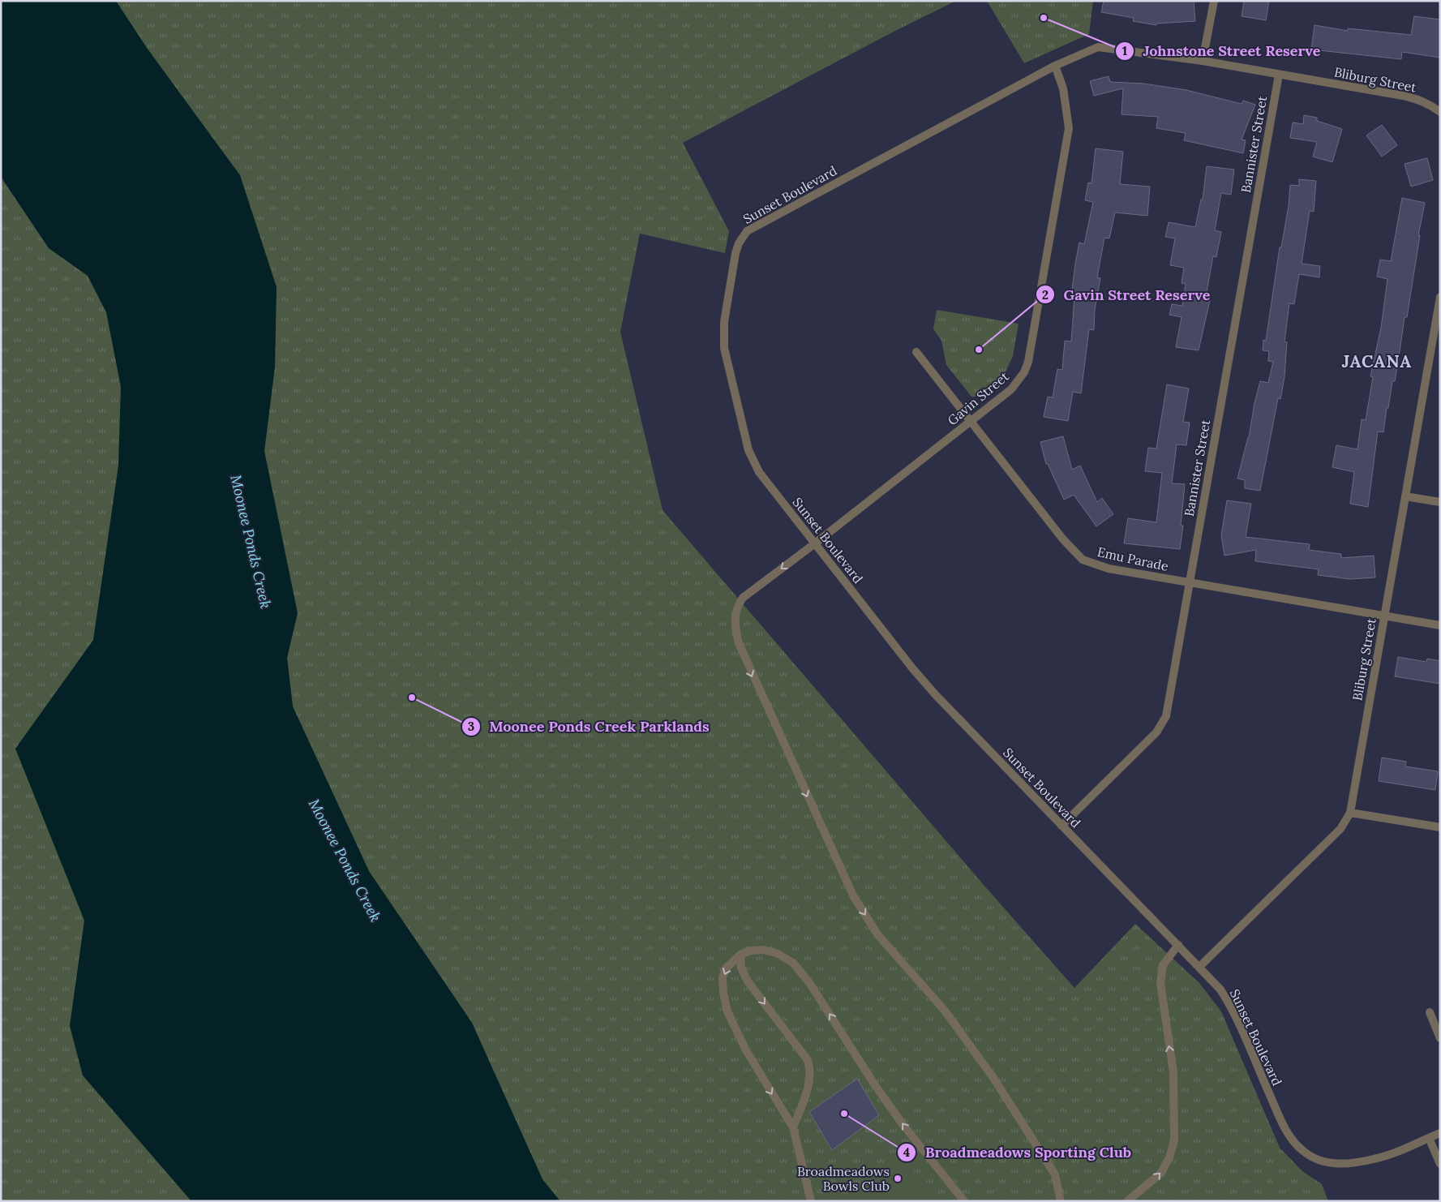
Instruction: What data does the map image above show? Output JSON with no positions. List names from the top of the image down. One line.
{"streets":{"street":["Bliburg Street","Bannister Street","Sunset Boulevard","Gavin Street","Emu Parade"]},"crossings":[["Bliburg Street","Bannister Street"],["Bliburg Street","Sunset Boulevard"],["Bliburg Street","Emu Parade"],["Bannister Street","Sunset Boulevard"],["Bannister Street","Emu Parade"],["Sunset Boulevard","Gavin Street"],["Gavin Street","Emu Parade"]],"one_way":["Gavin Street"],"districts":["JACANA"],"water":["Moonee Ponds Creek"],"places":["Johnstone Street Reserve","Gavin Street Reserve","Moonee Ponds Creek Parklands","Broadmeadows Sporting Club","Broadmeadows Bowls Club"]}
